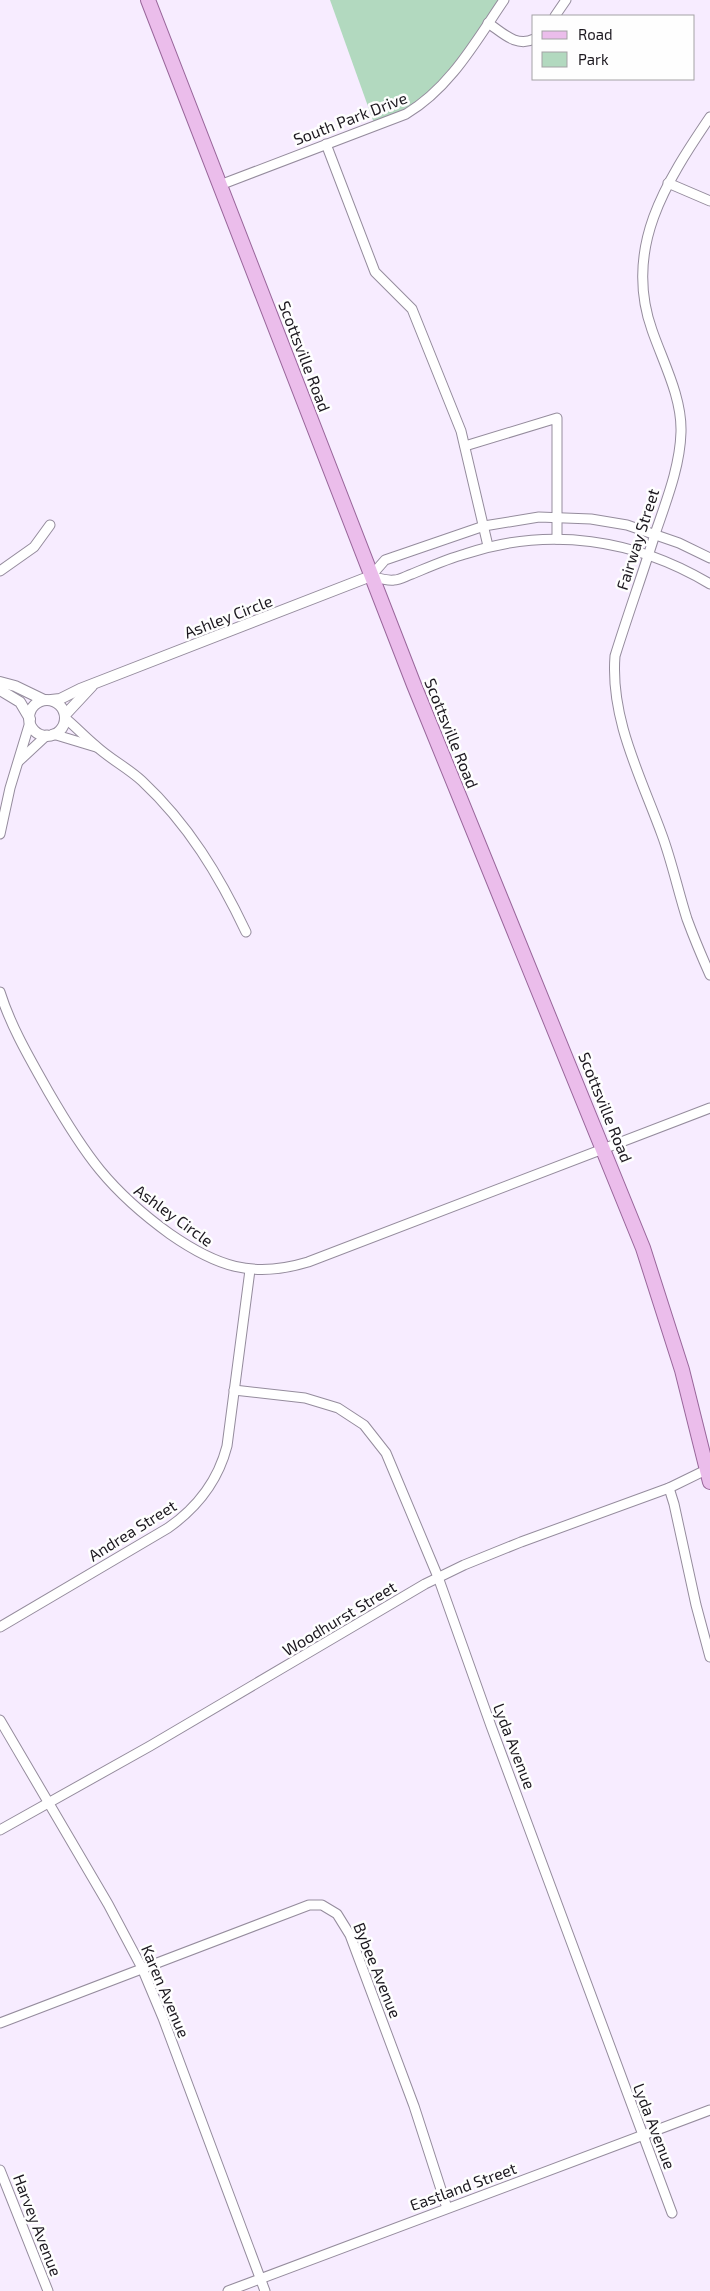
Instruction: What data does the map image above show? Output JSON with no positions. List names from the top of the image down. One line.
{"streets":{"main road":["Scottsville Road"],"street":["South Park Drive","Fairway Street","Ashley Circle","Andrea Street","Woodhurst Street","Lyda Avenue","Bybee Avenue","Karen Avenue","Eastland Street","Harvey Avenue"]},"crossings":[["South Park Drive","Scottsville Road"],["Scottsville Road","Ashley Circle"],["Scottsville Road","Woodhurst Street"],["Ashley Circle","Andrea Street"],["Andrea Street","Lyda Avenue"],["Woodhurst Street","Lyda Avenue"],["Woodhurst Street","Karen Avenue"],["Lyda Avenue","Eastland Street"],["Bybee Avenue","Karen Avenue"],["Bybee Avenue","Eastland Street"],["Karen Avenue","Eastland Street"]],"legend":["Road","Park"]}
